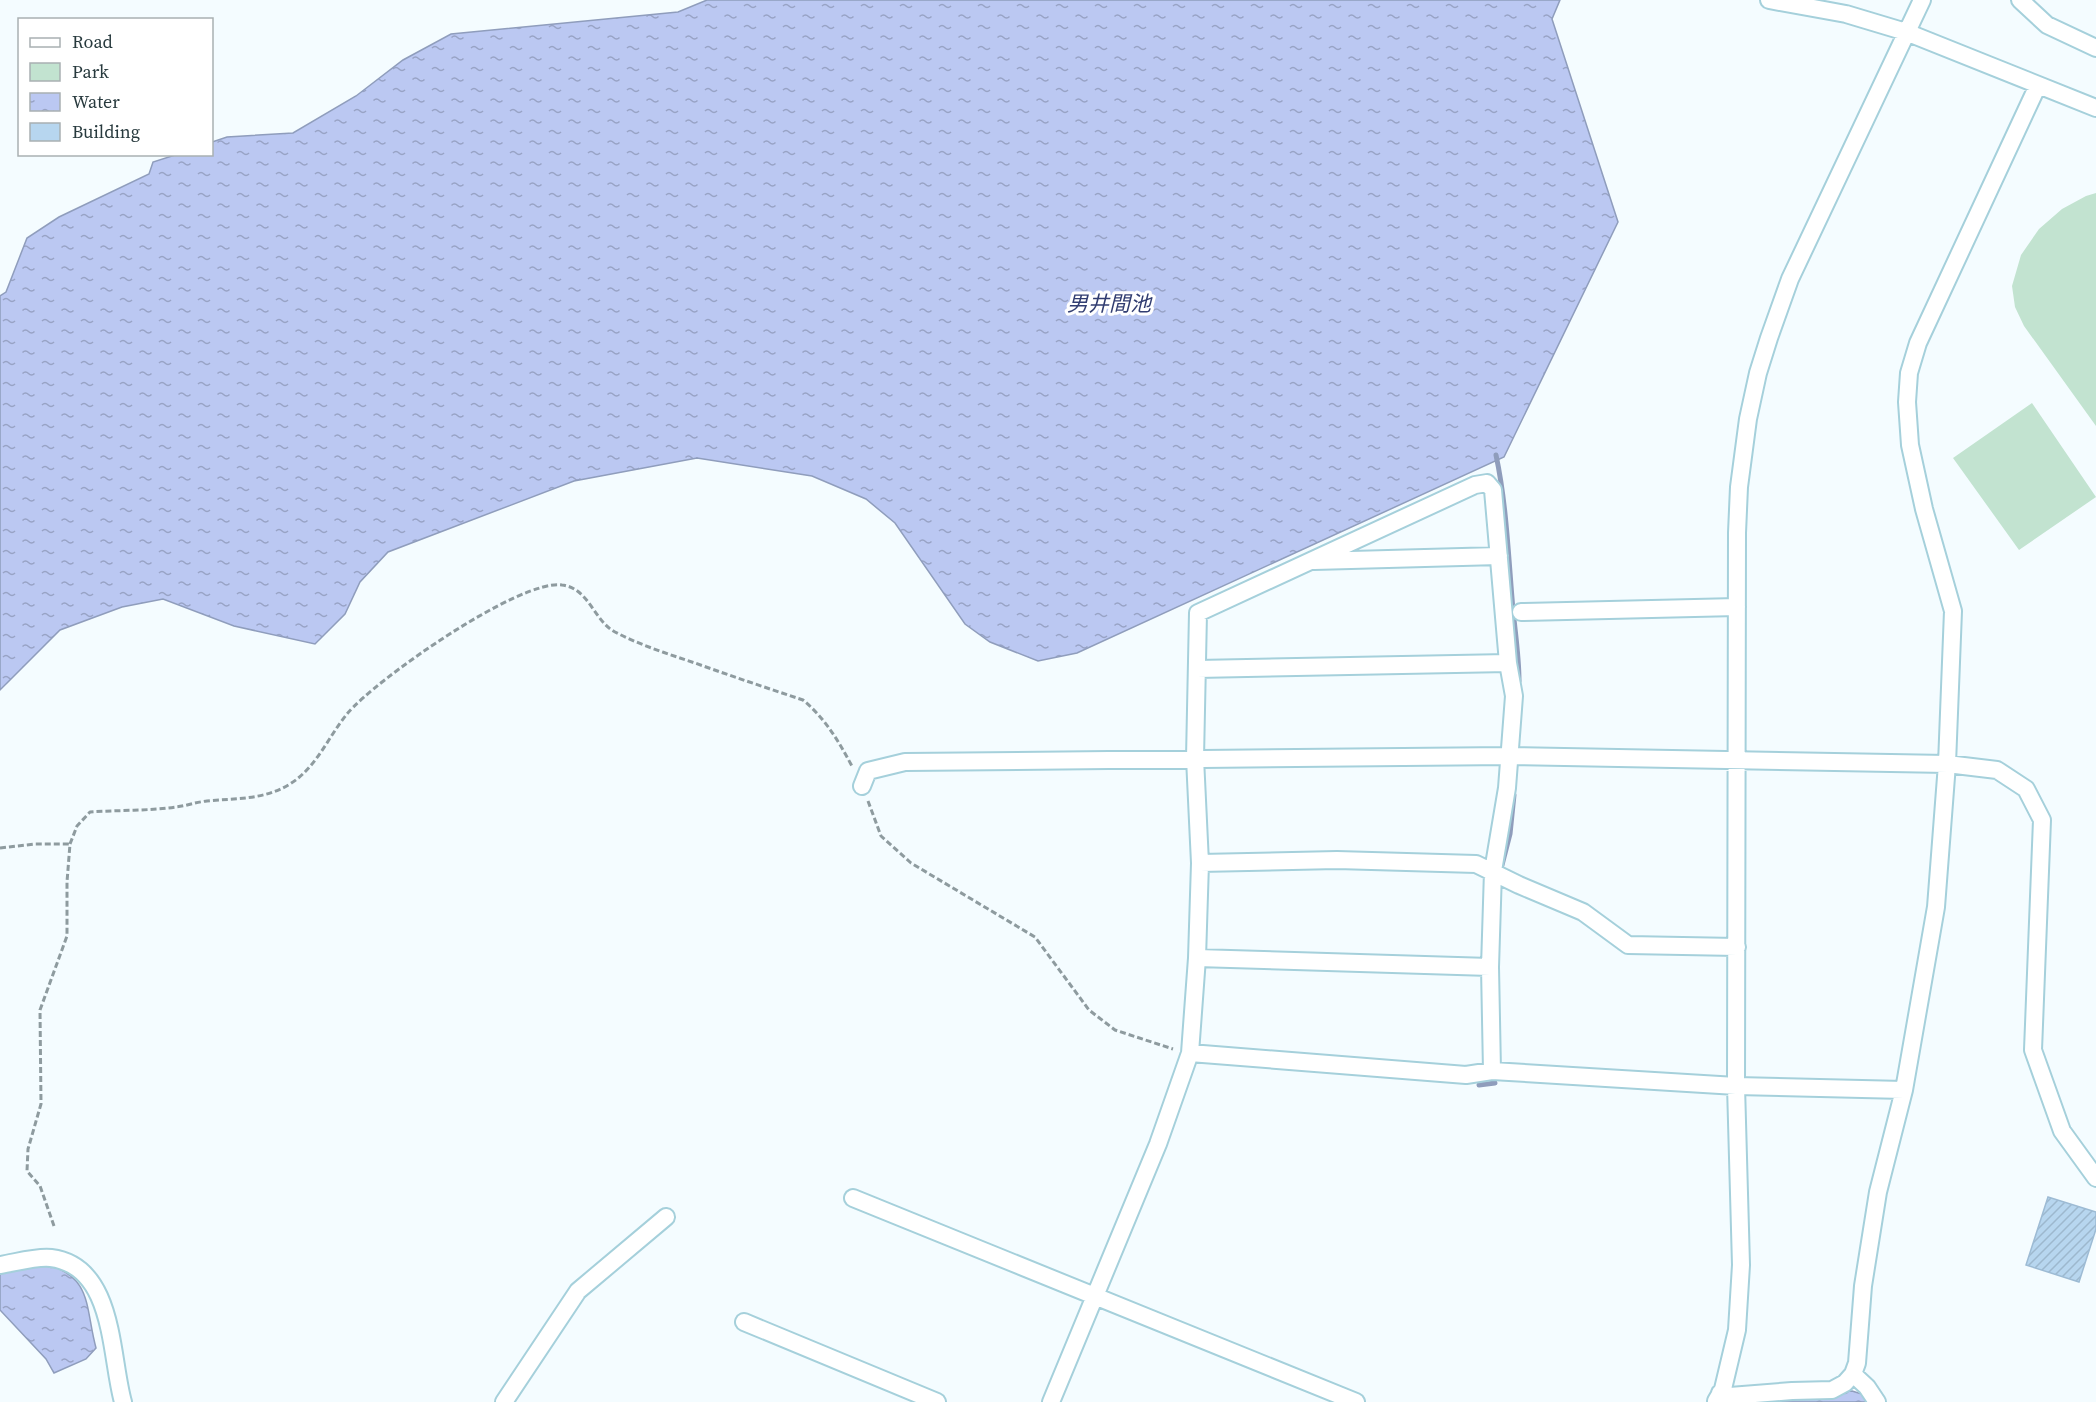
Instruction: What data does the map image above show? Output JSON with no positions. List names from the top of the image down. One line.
{"water":["男井間池"],"legend":["Road","Park","Water","Building"]}
